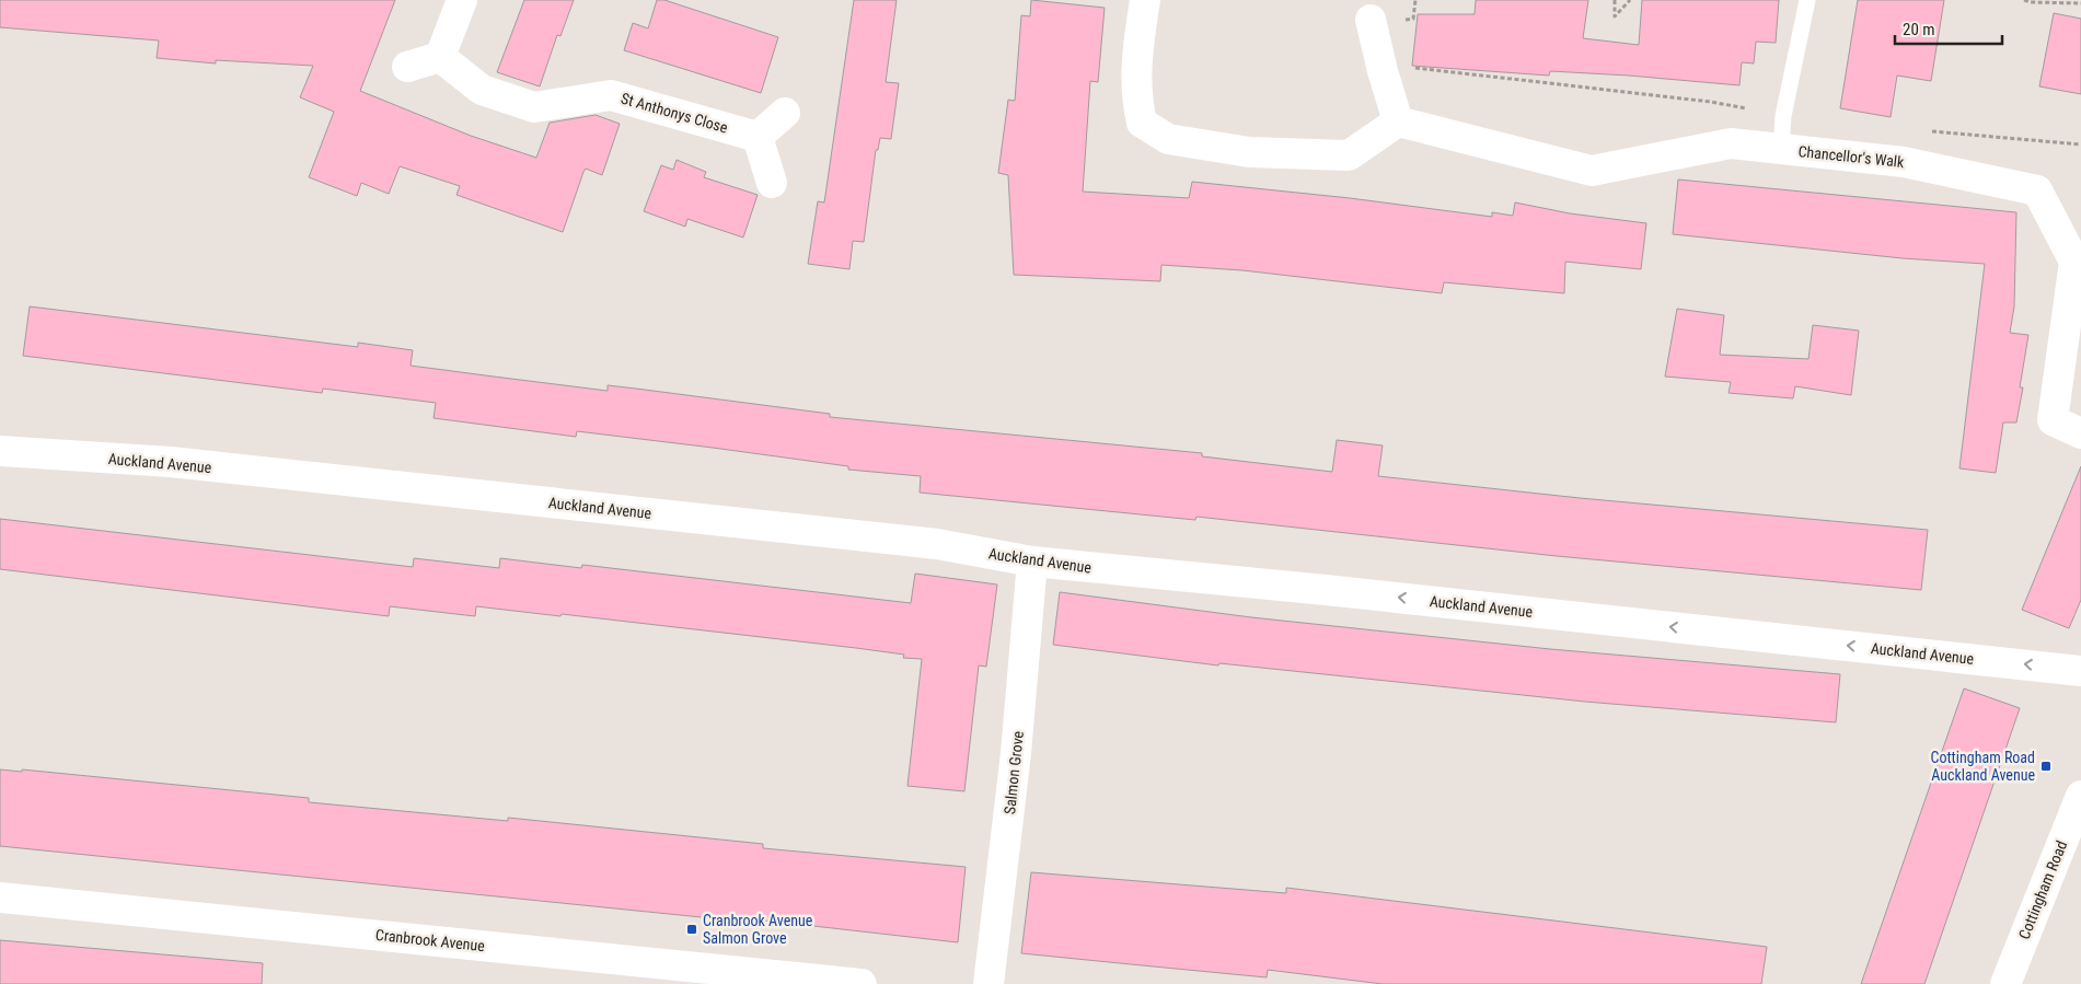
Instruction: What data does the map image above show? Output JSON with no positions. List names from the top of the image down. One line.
{"streets":{"street":["St Anthonys Close","Chancellor's Walk","Auckland Avenue","Salmon Grove","Cottingham Road","Cranbrook Avenue"]},"crossings":[["Auckland Avenue","Salmon Grove"]],"one_way":["Auckland Avenue"],"places":{"transit":["Cottingham Road Auckland Avenue","Cranbrook Avenue Salmon Grove"]},"scale_bar":"20 m"}
